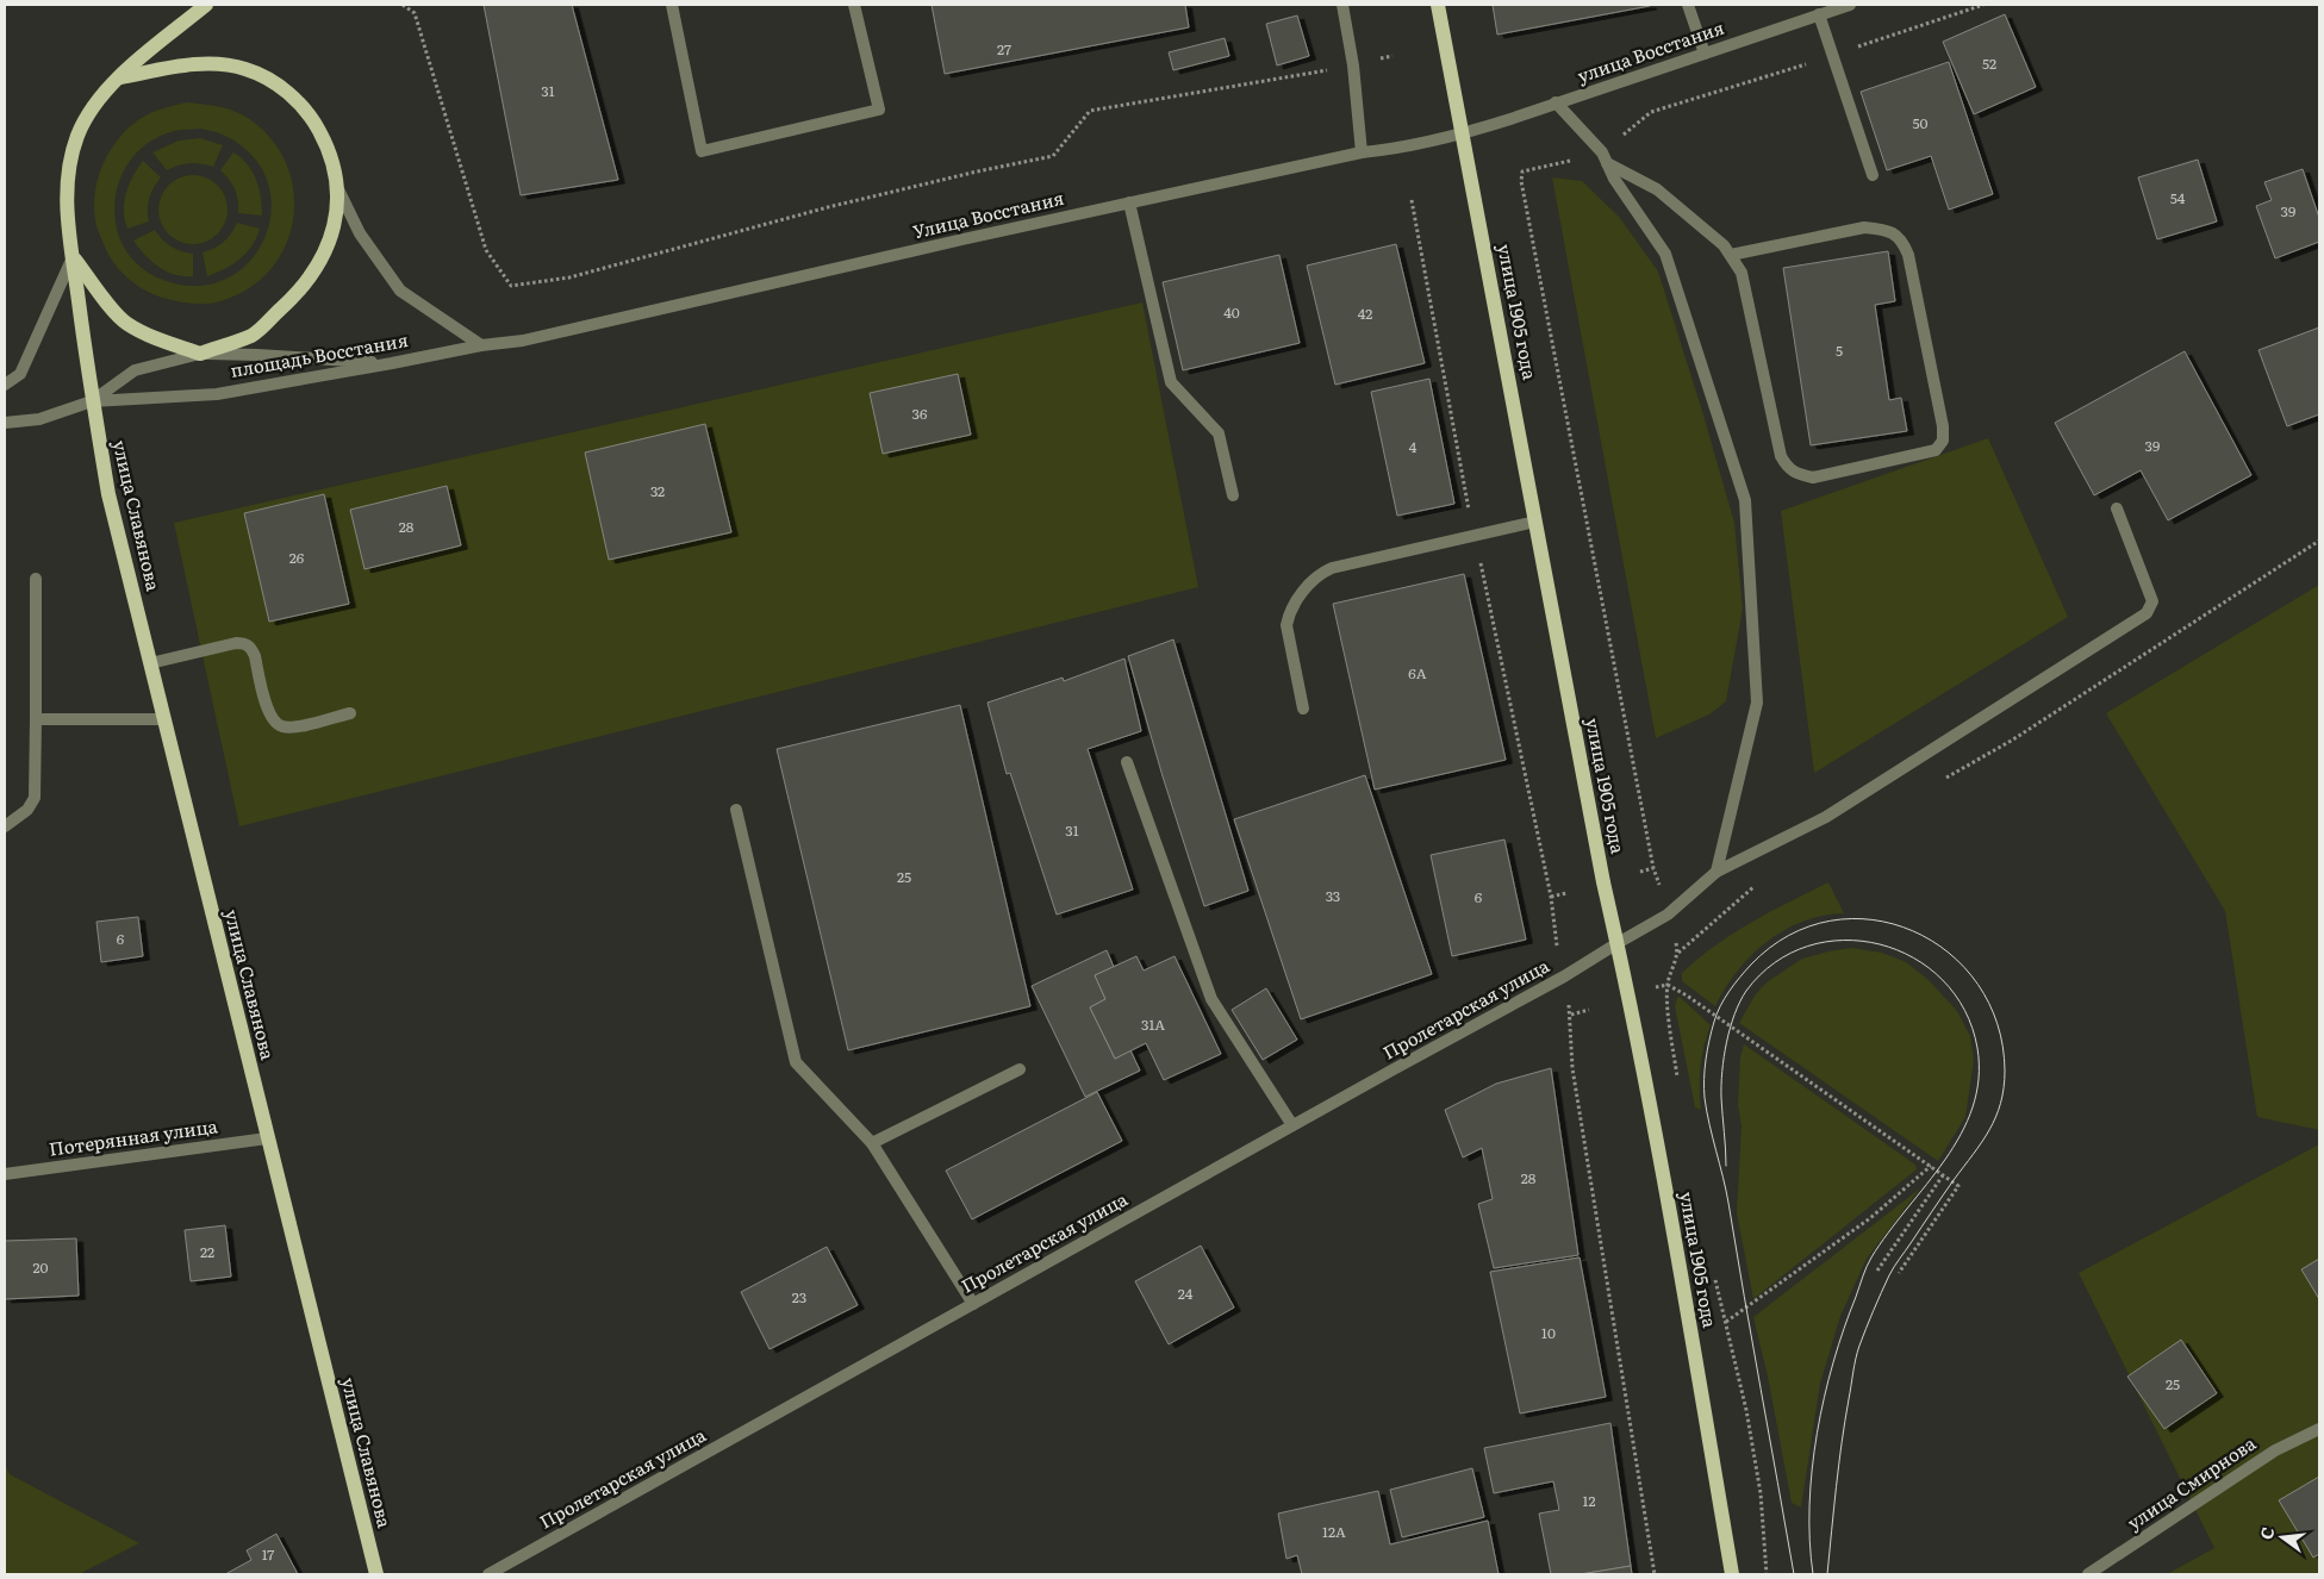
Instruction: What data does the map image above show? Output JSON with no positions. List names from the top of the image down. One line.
{"streets":{"main road":["улица 1905 года","площадь Восстания","улица Славянова"],"street":["улица Восстания","Улица Восстания","Пролетарская улица","Потерянная улица","улица Смирнова"]},"crossings":[["улица Восстания","Улица Восстания"],["улица Восстания","улица 1905 года"],["Улица Восстания","улица 1905 года"],["Улица Восстания","площадь Восстания"],["улица 1905 года","Пролетарская улица"],["площадь Восстания","улица Славянова"],["улица Славянова","Потерянная улица"]],"house_numbers":["27","52","31","50","54","39","40","42","5","36","39","4","32","28","26","6А","31","25","33","6","6","31А","28","22","20","24","23","10","25","12","12А","17"],"north":"left"}
